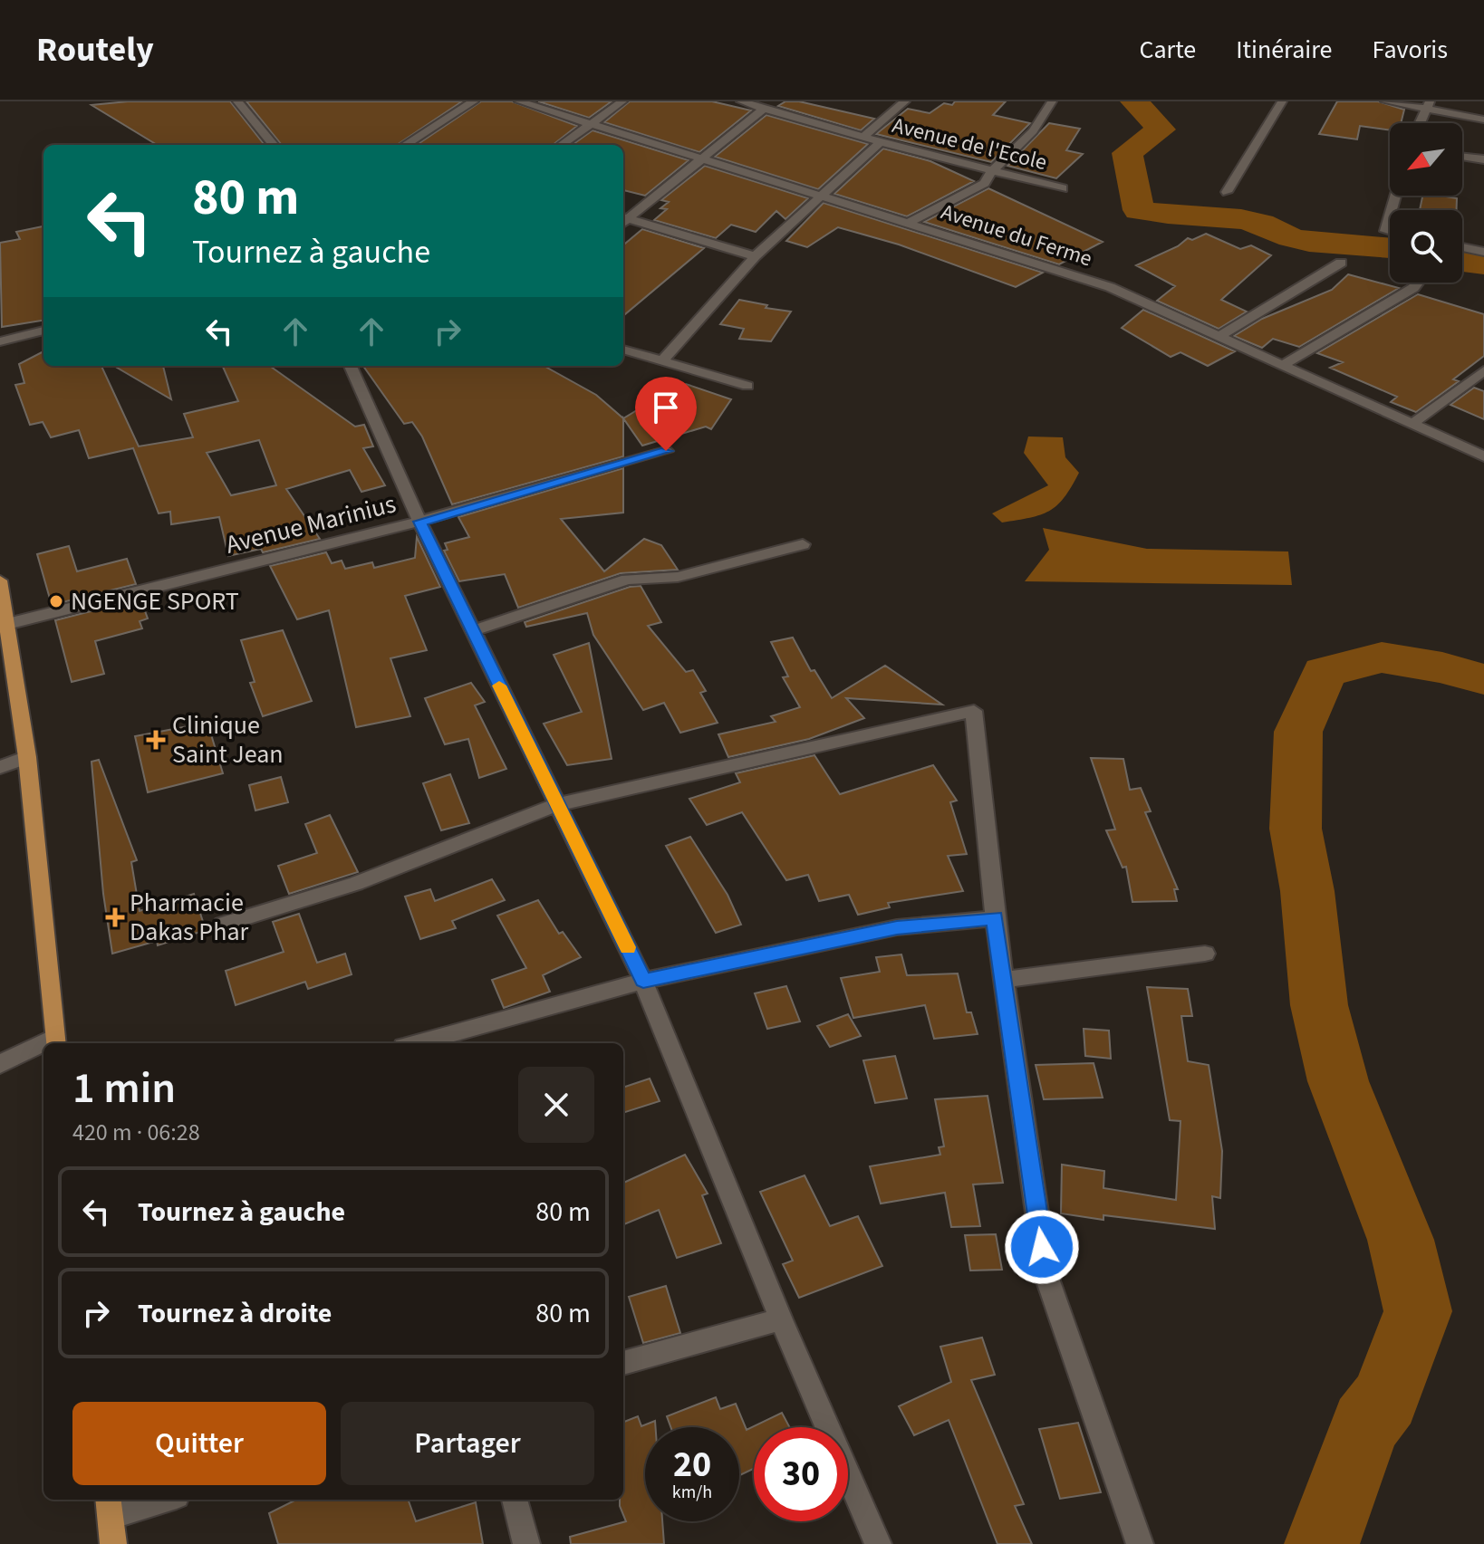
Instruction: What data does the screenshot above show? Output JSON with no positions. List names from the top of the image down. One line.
{"streets":{"street":["Avenue de l'Ecole","Avenue du Ferme","Avenue Marinius"]},"places":{"other":["NGENGE SPORT"],"health":["Clinique Saint Jean","Pharmacie Dakas Phar"]},"north":"bottom left","page":{"header":"Routely","nav":["Carte","Itinéraire","Favoris"],"turn":["80 m","Tournez à gauche"],"heading":["1 min","420 m · 06:28"],"list":[{"name":"Tournez à gauche","value":"80 m"},{"name":"Tournez à droite","value":"80 m"}],"buttons":["Quitter","Partager"],"speed":"20 km/h","limit":"30"}}
